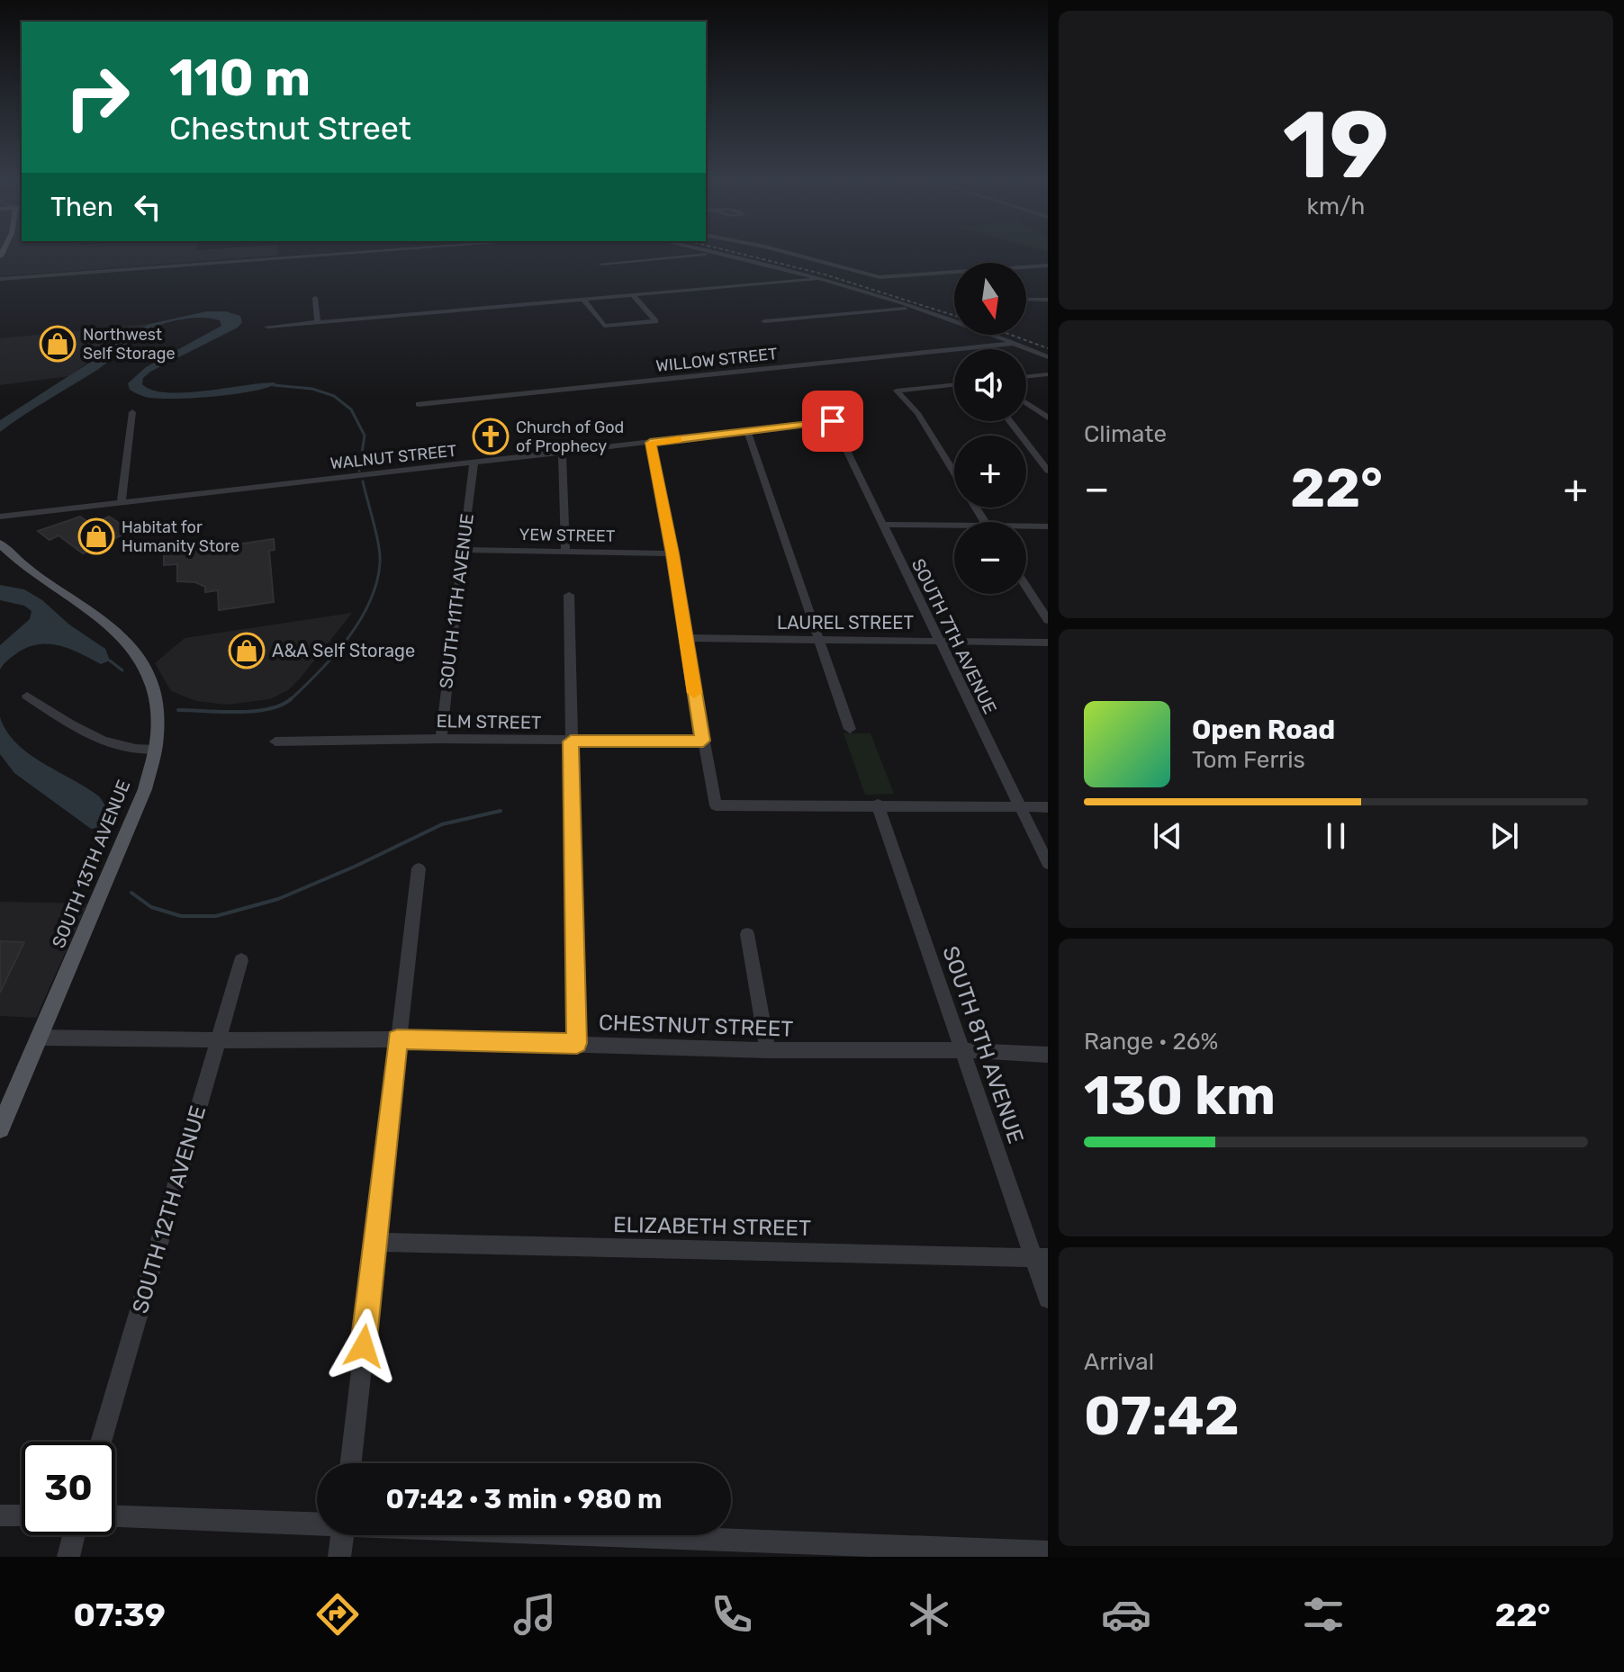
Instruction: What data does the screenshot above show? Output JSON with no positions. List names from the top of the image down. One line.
{"streets":{"main road":["SOUTH 13TH AVENUE"],"street":["WILLOW STREET","WALNUT STREET","YEW STREET","SOUTH 11TH AVENUE","LAUREL STREET","SOUTH 7TH AVENUE","ELM STREET","CHESTNUT STREET","SOUTH 8TH AVENUE","SOUTH 12TH AVENUE","ELIZABETH STREET"]},"crossings":[["WALNUT STREET","SOUTH 11TH AVENUE"],["WALNUT STREET","SOUTH 7TH AVENUE"],["YEW STREET","SOUTH 11TH AVENUE"],["SOUTH 11TH AVENUE","ELM STREET"],["LAUREL STREET","SOUTH 7TH AVENUE"],["SOUTH 13TH AVENUE","CHESTNUT STREET"],["CHESTNUT STREET","SOUTH 8TH AVENUE"],["CHESTNUT STREET","SOUTH 12TH AVENUE"],["SOUTH 8TH AVENUE","ELIZABETH STREET"]],"places":{"shop":["Northwest Self Storage","Habitat for Humanity Store","A&A Self Storage"],"church":["Church of God of Prophecy"]},"north":"bottom","page":{"tile":[["19","km/h"],"Climate",["Range · 26%","130 km"],["Arrival","07:42"]],"turn":["110 m","Chestnut Street"],"then":"Then","map_buttons":["+","−"],"heat":["−","22°","+"],"song":["Open Road","Tom Ferris"],"limit":"30","trip":"07:42 · 3 min · 980 m","tabs":["07:39","22°"]}}
